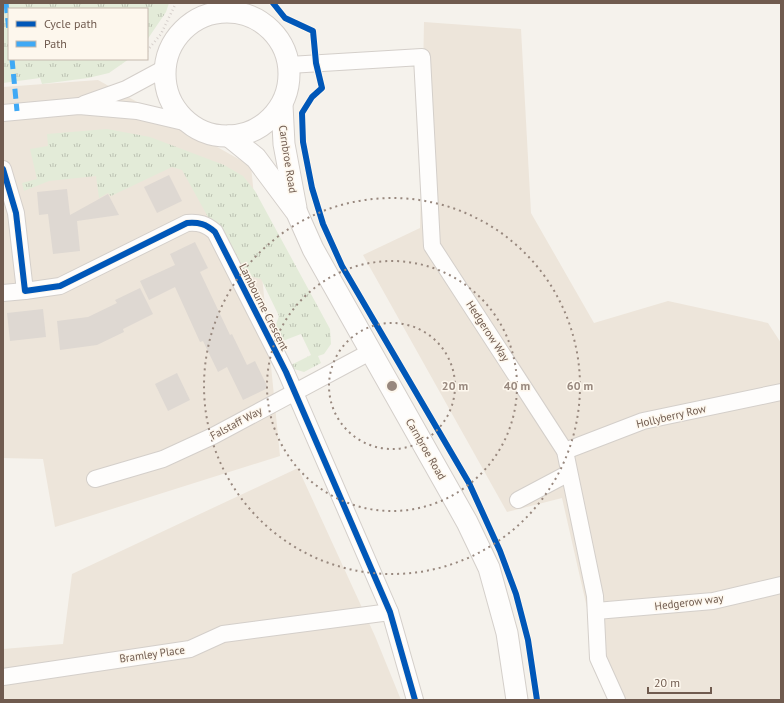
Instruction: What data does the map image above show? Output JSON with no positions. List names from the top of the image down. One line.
{"streets":{"street":["Carnbroe Road","Lambourne Crescent","Hedgerow Way","Hollyberry Row","Falstaff Way","Hedgerow way","Bramley Place"]},"crossings":[["Carnbroe Road","Hedgerow Way"],["Carnbroe Road","Falstaff Way"],["Lambourne Crescent","Falstaff Way"],["Lambourne Crescent","Bramley Place"],["Hedgerow Way","Hollyberry Row"],["Hedgerow Way","Hedgerow way"]],"legend":["Cycle path","Path"],"scale_bar":"20 m","rings":["20 m","40 m","60 m"]}
